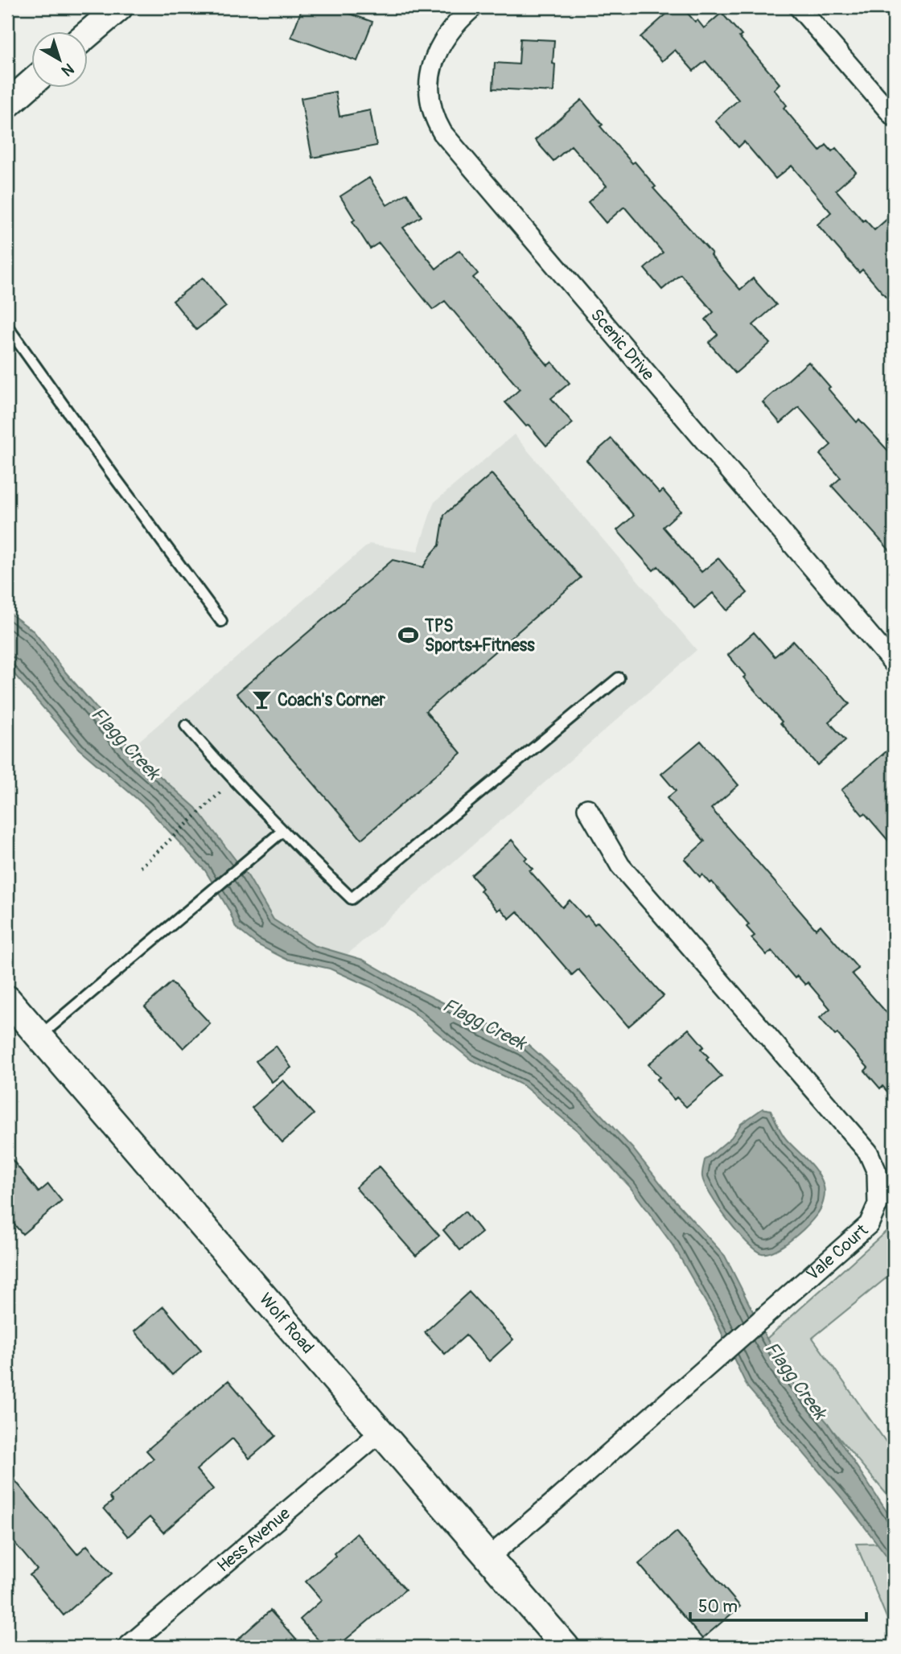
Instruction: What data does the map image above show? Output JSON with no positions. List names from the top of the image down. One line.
{"streets":{"street":["Scenic Drive","Vale Court","Wolf Road","Hess Avenue"]},"crossings":[["Vale Court","Wolf Road"],["Wolf Road","Hess Avenue"]],"water":["Flagg Creek"],"places":{"sports":["TPS Sports+Fitness"],"bar":["Coach's Corner"]},"scale_bar":"50 m","north":"bottom right"}
